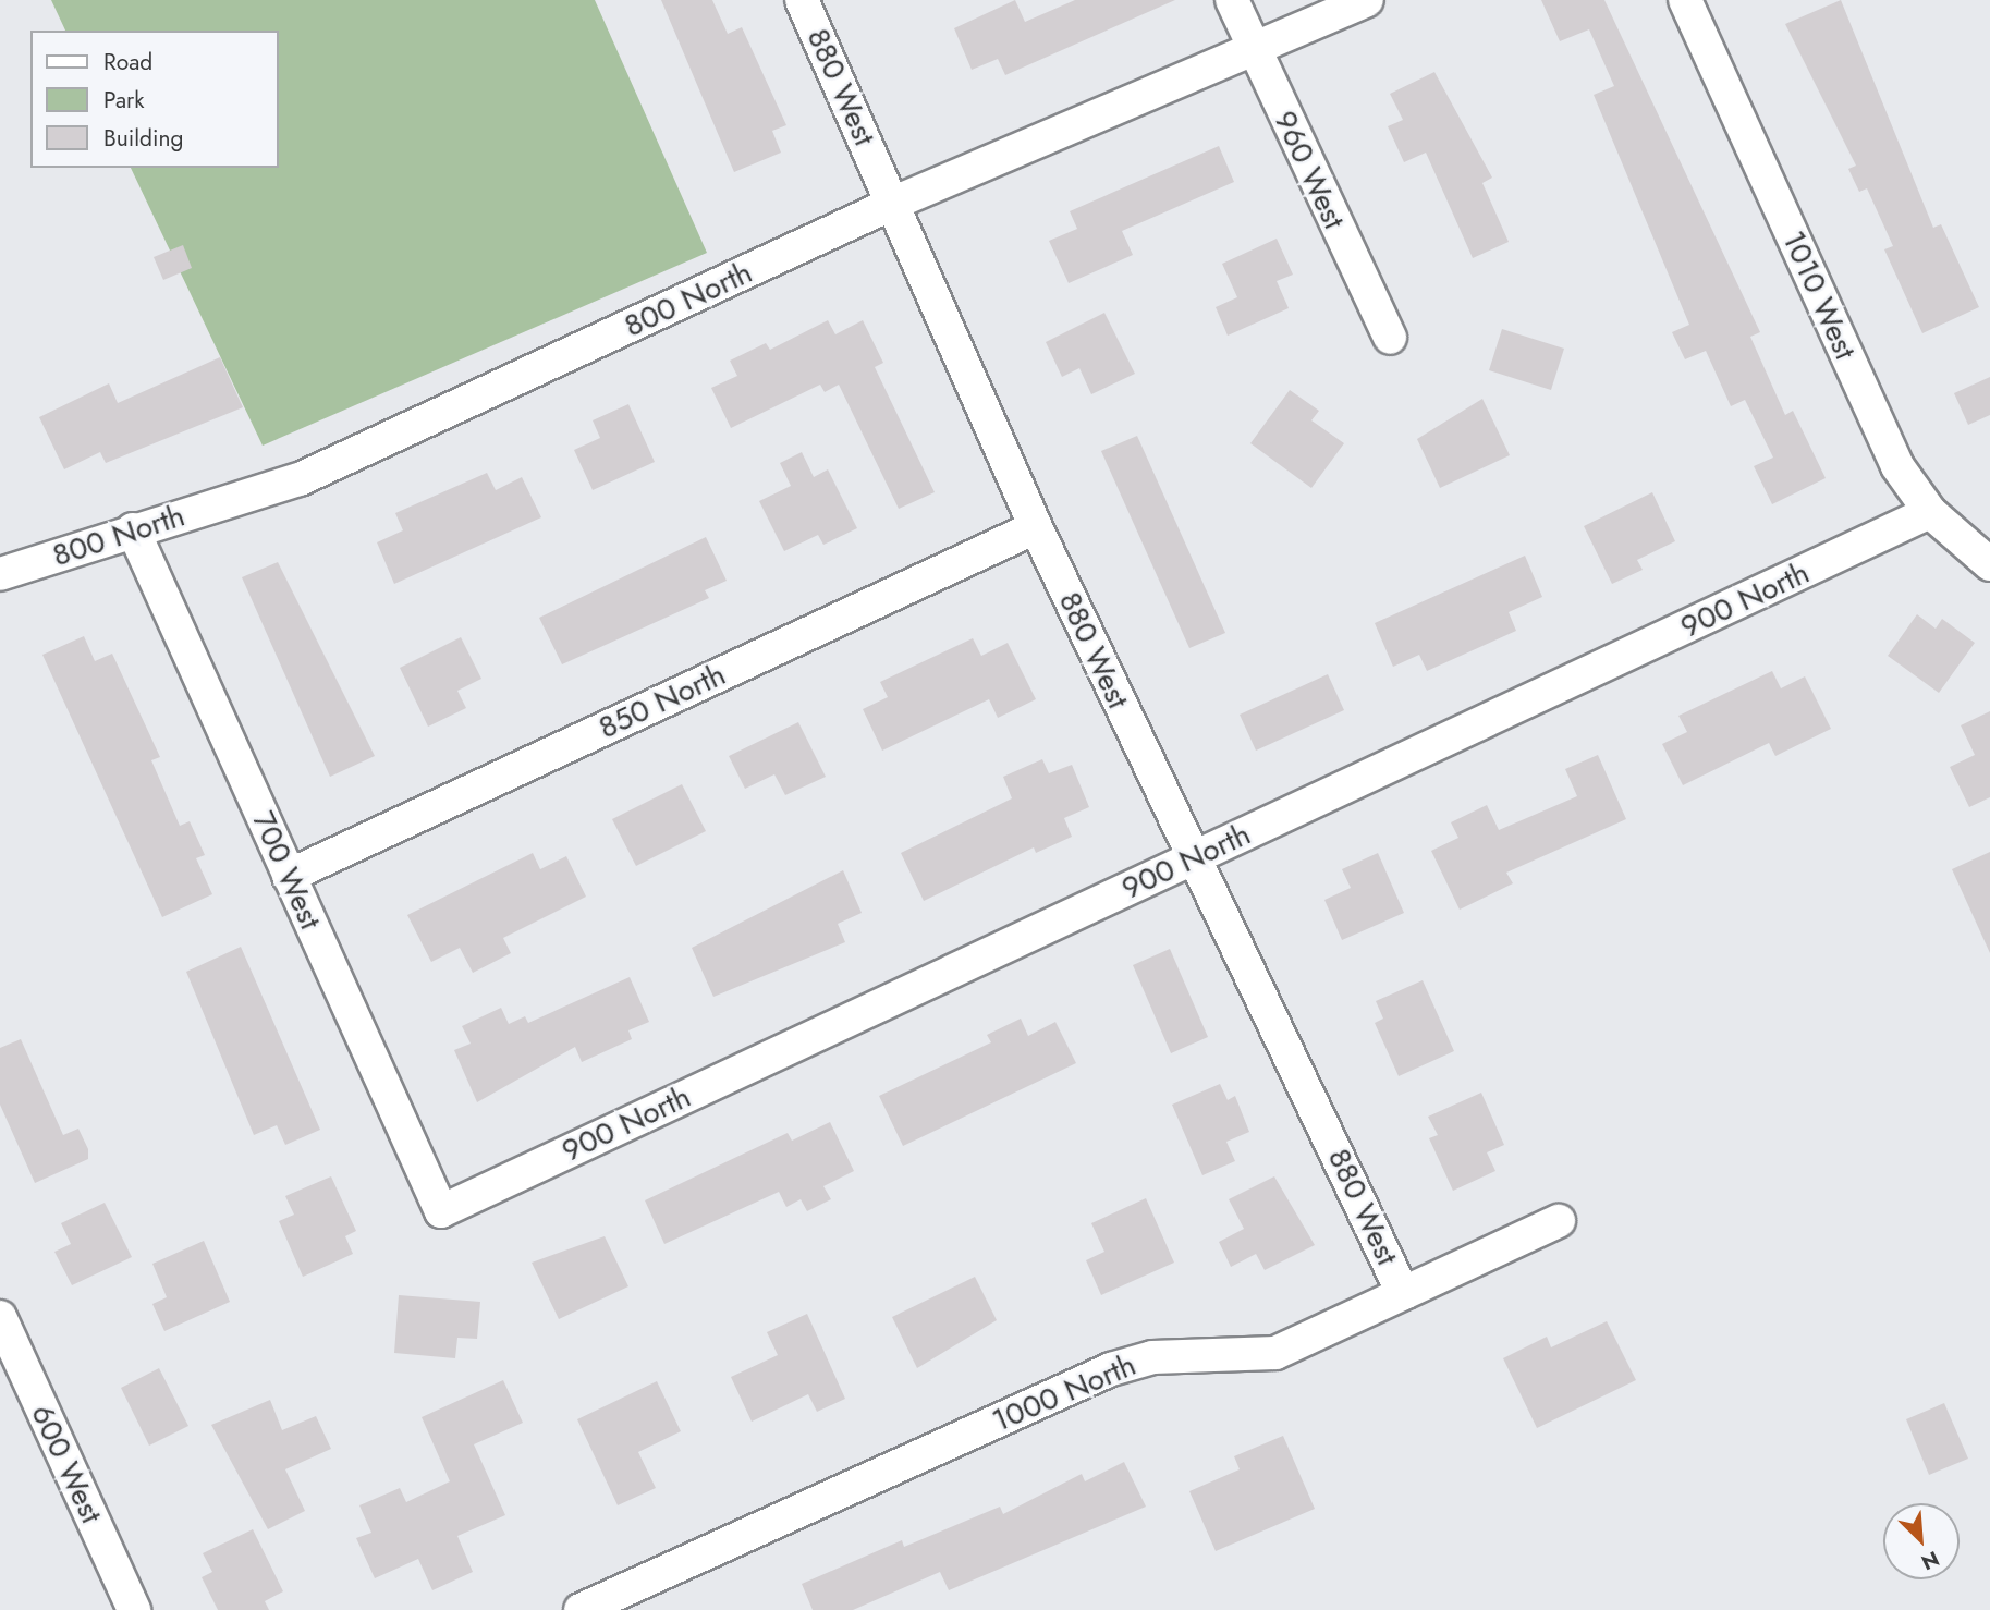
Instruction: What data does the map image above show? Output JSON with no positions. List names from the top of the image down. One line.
{"streets":{"street":["880 West","960 West","1010 West","800 North","900 North","850 North","700 West","1000 North","600 West"]},"crossings":[["880 West","800 North"],["880 West","900 North"],["880 West","850 North"],["880 West","1000 North"],["960 West","800 North"],["1010 West","900 North"],["800 North","700 West"],["900 North","700 West"],["850 North","700 West"]],"legend":["Road","Park","Building"],"north":"bottom right"}
